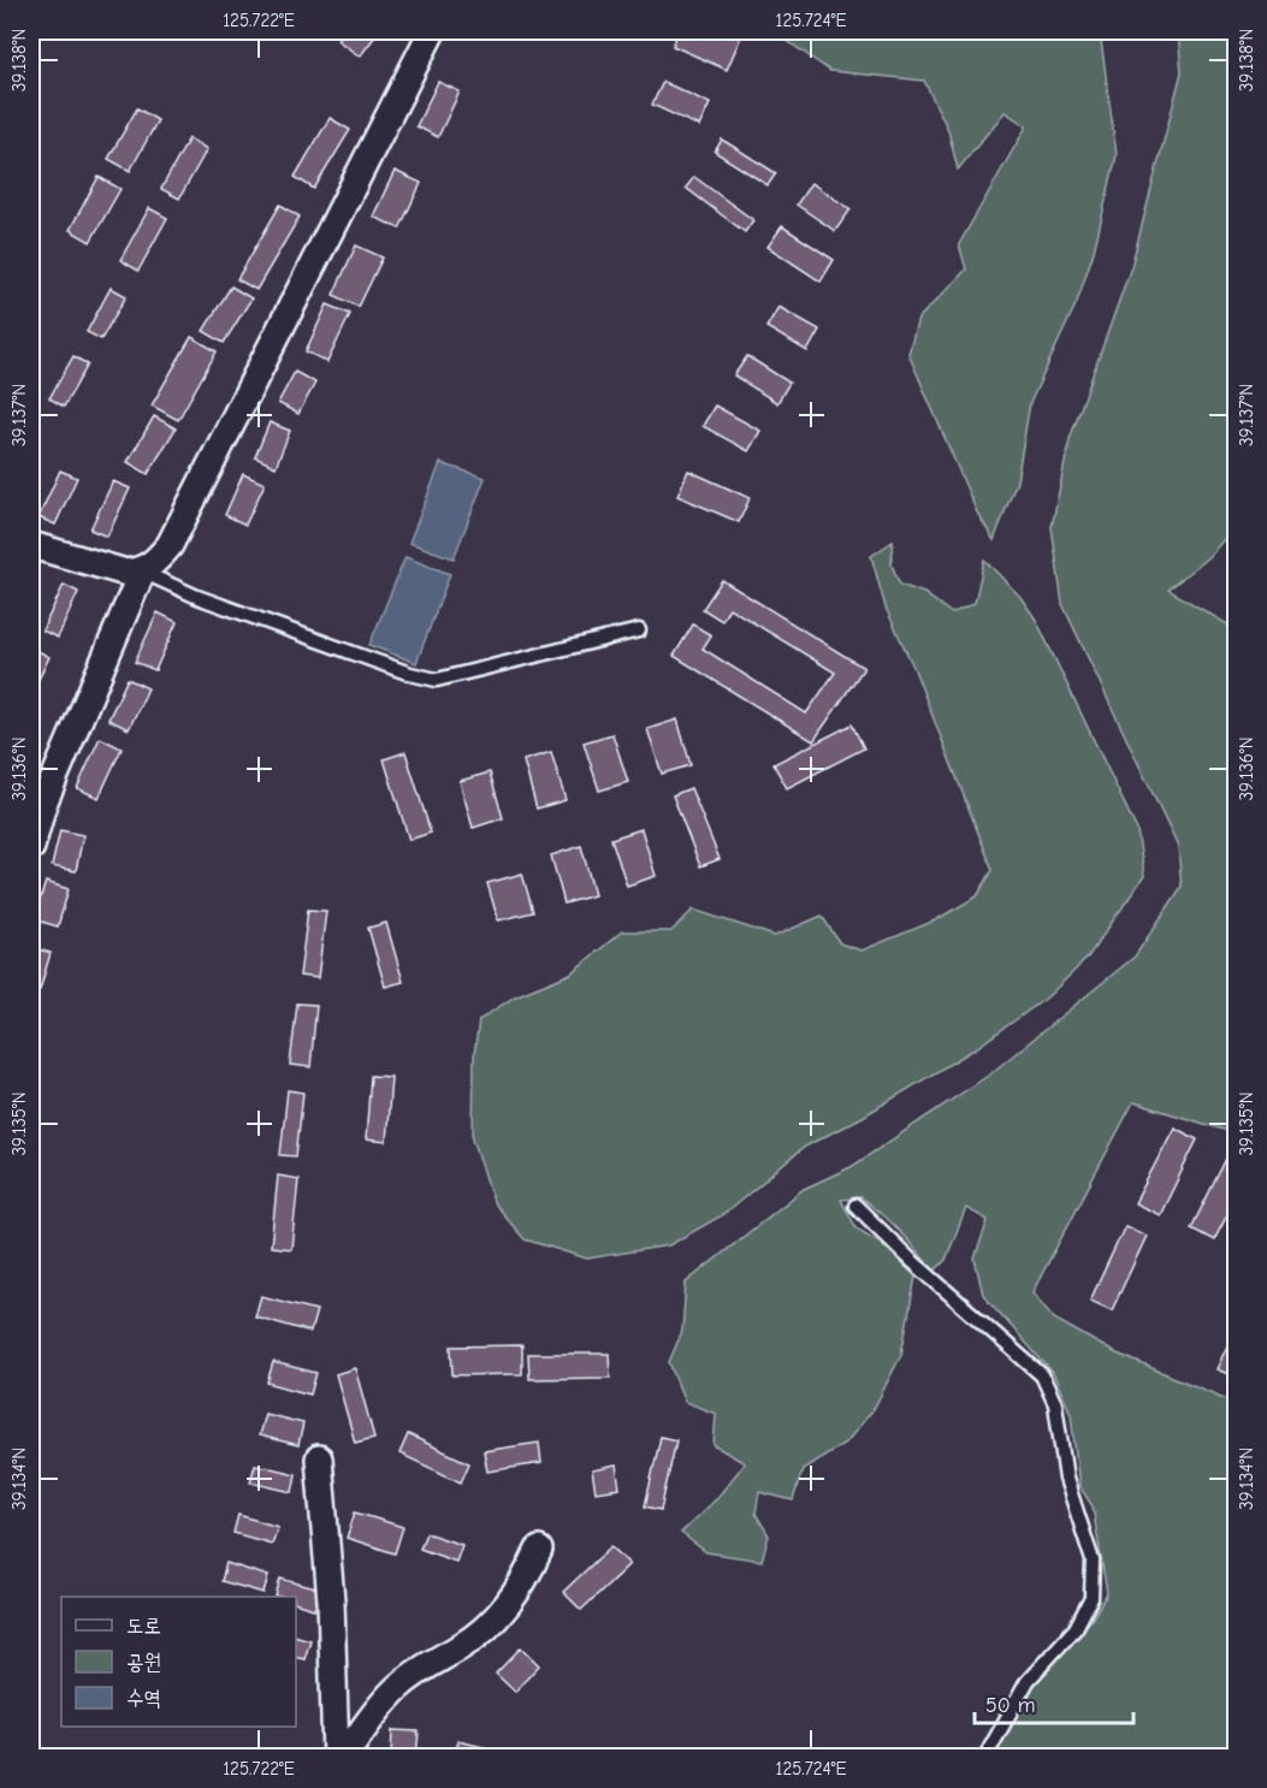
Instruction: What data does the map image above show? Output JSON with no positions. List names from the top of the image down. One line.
{"legend":["도로","공원","수역"],"scale_bar":"50 m","coordinates":["125.722°E","125.724°E","39.138°N","39.137°N","39.136°N","39.135°N","39.134°N"]}
